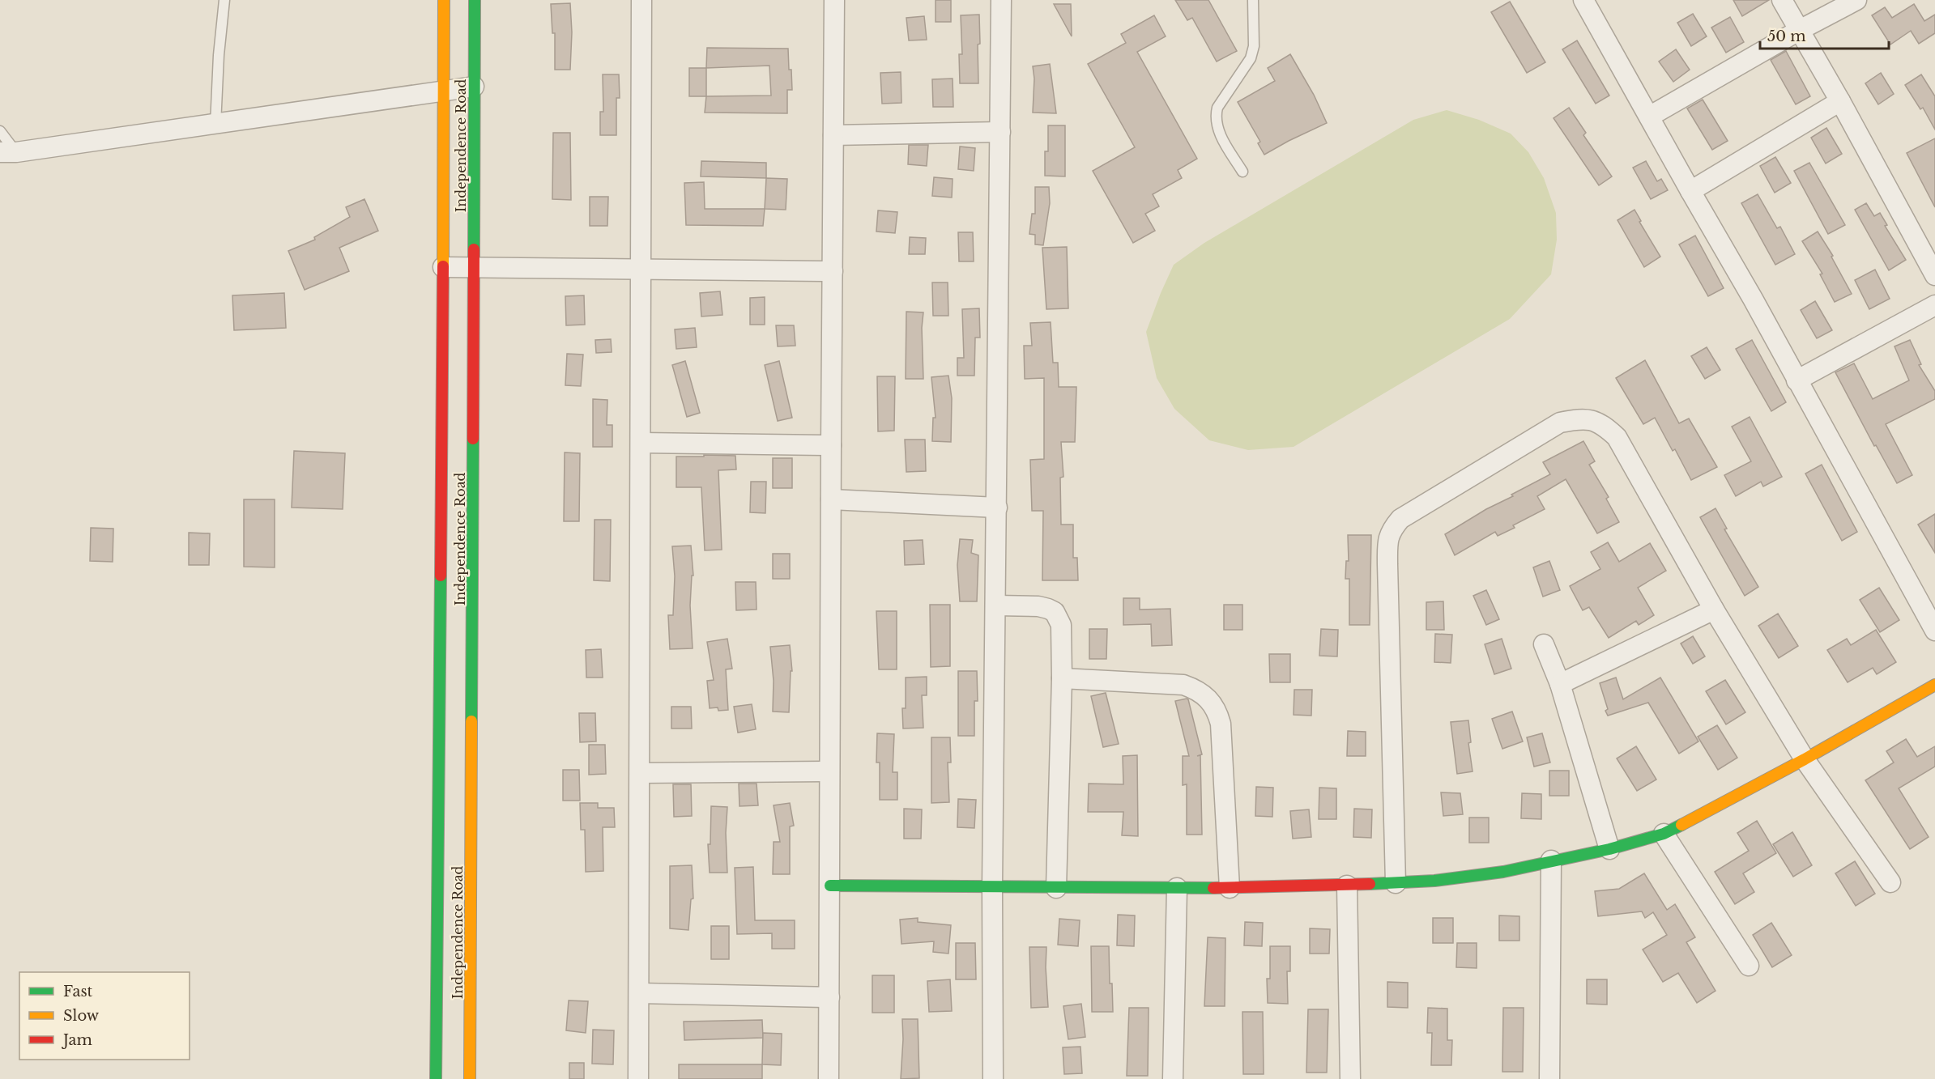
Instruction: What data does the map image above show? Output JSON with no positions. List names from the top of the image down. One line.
{"streets":{"main road":["Independence Road"]},"legend":["Fast","Slow","Jam"],"scale_bar":"50 m"}
